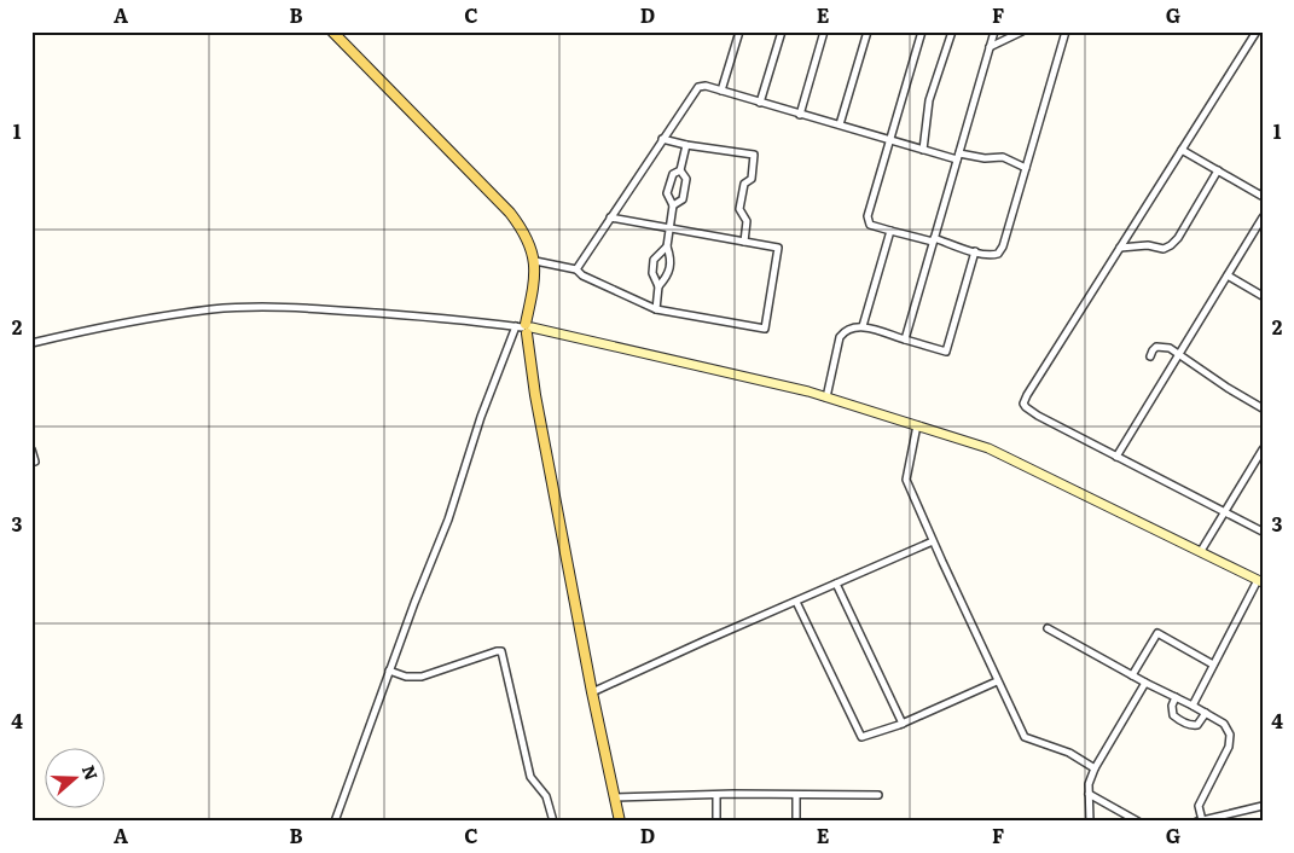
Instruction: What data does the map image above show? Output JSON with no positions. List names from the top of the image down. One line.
{"north":"right","grid":{"columns":["A","B","C","D","E","F","G"],"rows":["1","2","3","4"]}}
